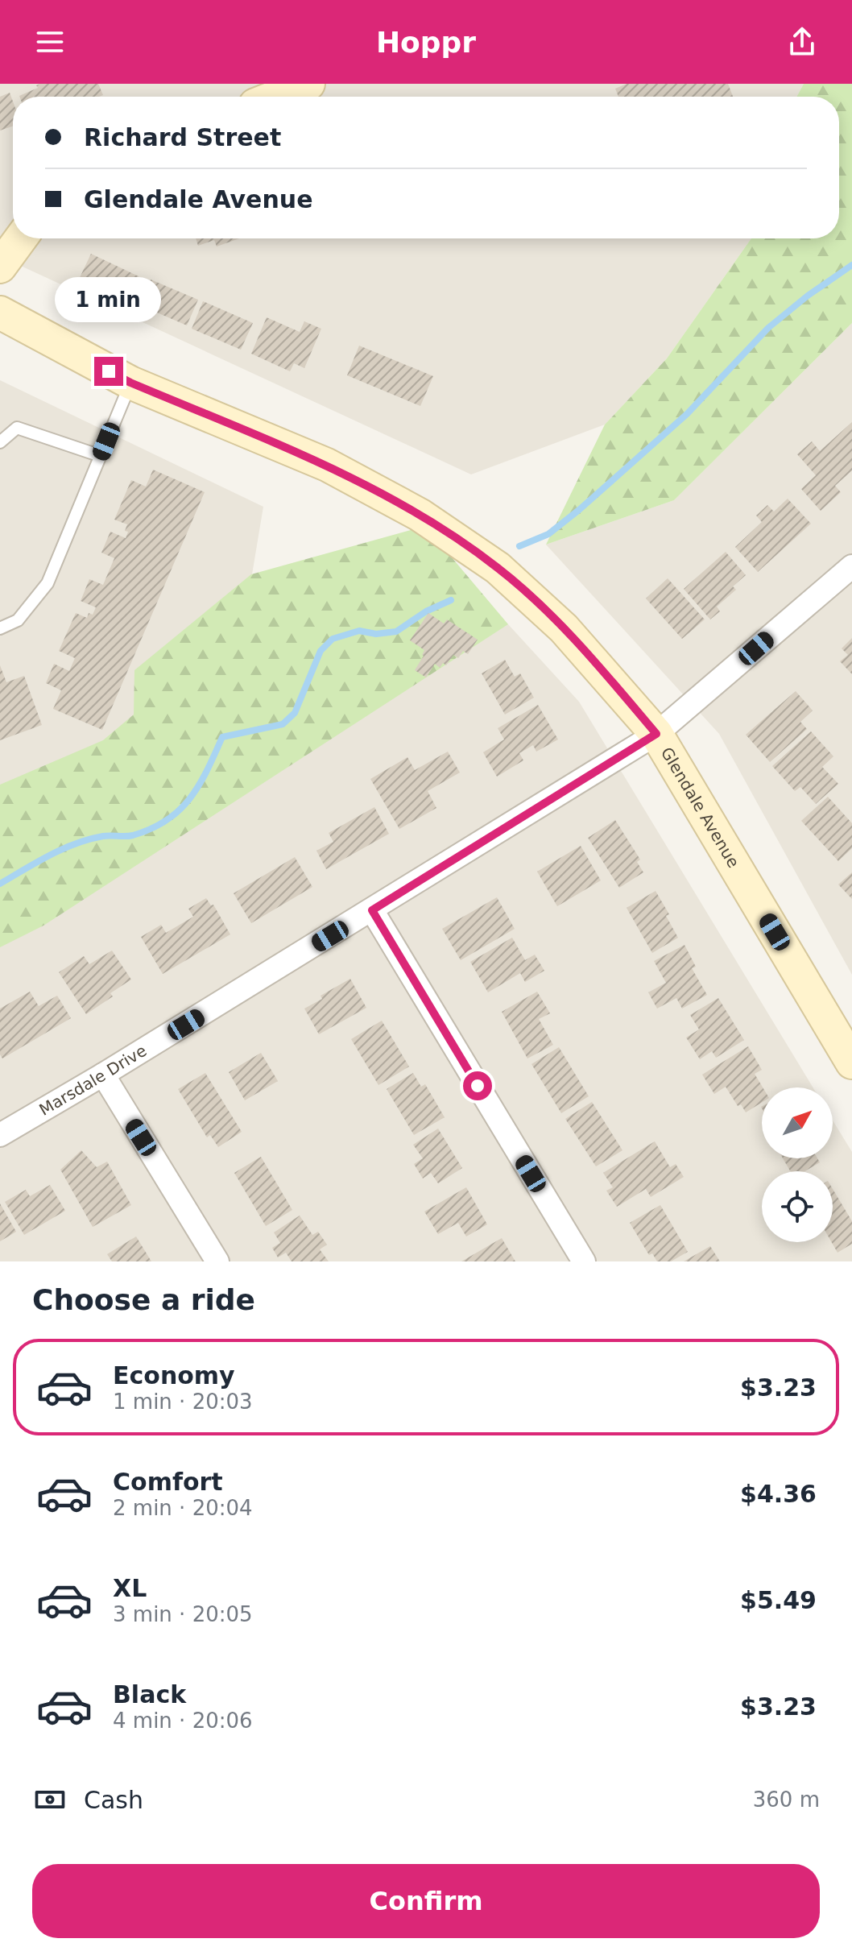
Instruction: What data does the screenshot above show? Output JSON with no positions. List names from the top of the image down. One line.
{"streets":{"main road":["Glendale Avenue"],"street":["Marsdale Drive"]},"crossings":[["Glendale Avenue","Marsdale Drive"]],"north":"top right","page":{"header":"Hoppr","banner":["Richard Street","Glendale Avenue"],"bubble":"1 min","heading":"Choose a ride","list":[{"name":"Economy","note":"1 min · 20:03","value":"$3.23"},{"name":"Comfort","note":"2 min · 20:04","value":"$4.36"},{"name":"XL","note":"3 min · 20:05","value":"$5.49"},{"name":"Black","note":"4 min · 20:06","value":"$3.23"}],"pay":["Cash","360 m"],"buttons":"Confirm"}}
